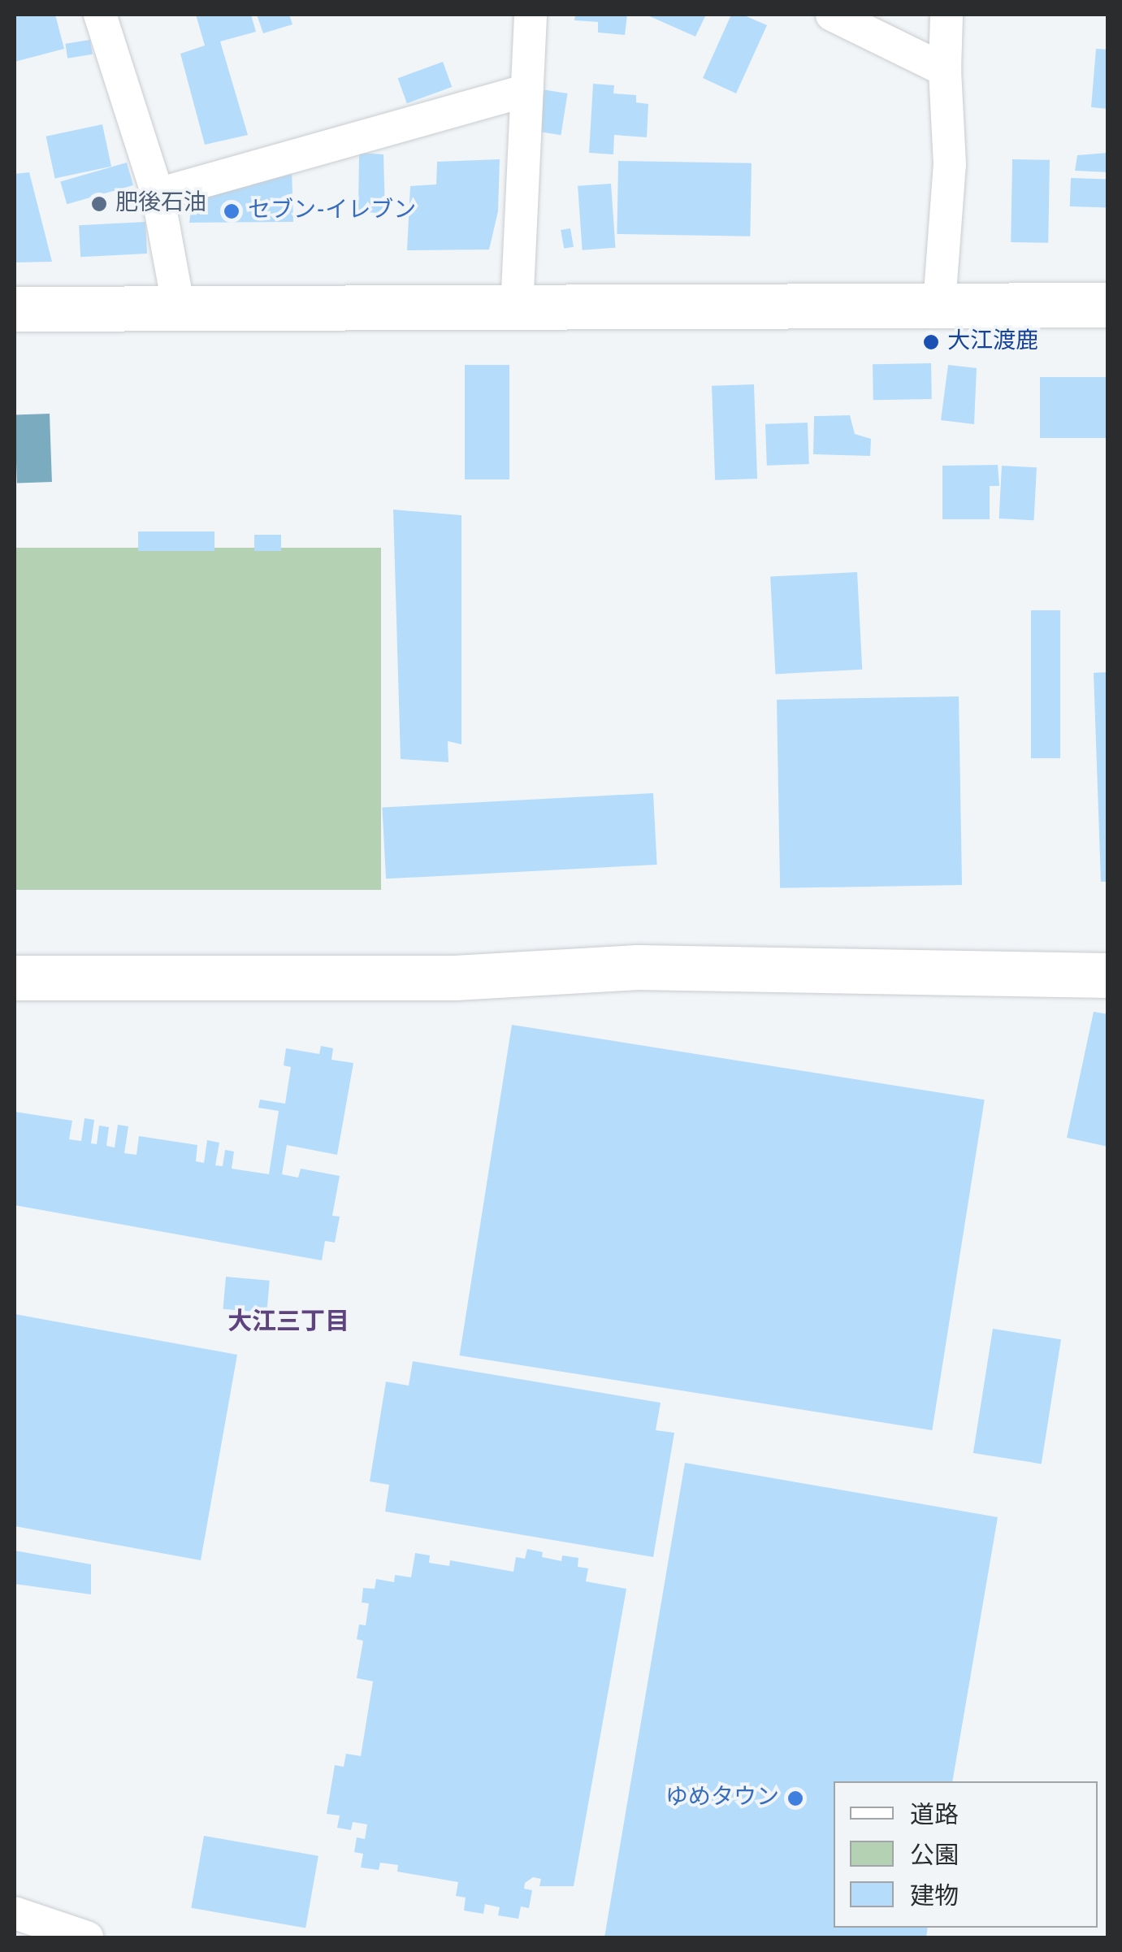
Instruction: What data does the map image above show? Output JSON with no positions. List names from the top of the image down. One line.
{"districts":["大江三丁目"],"places":["肥後石油","セブン-イレブン","大江渡鹿","ゆめタウン"],"legend":["道路","公園","建物"]}
